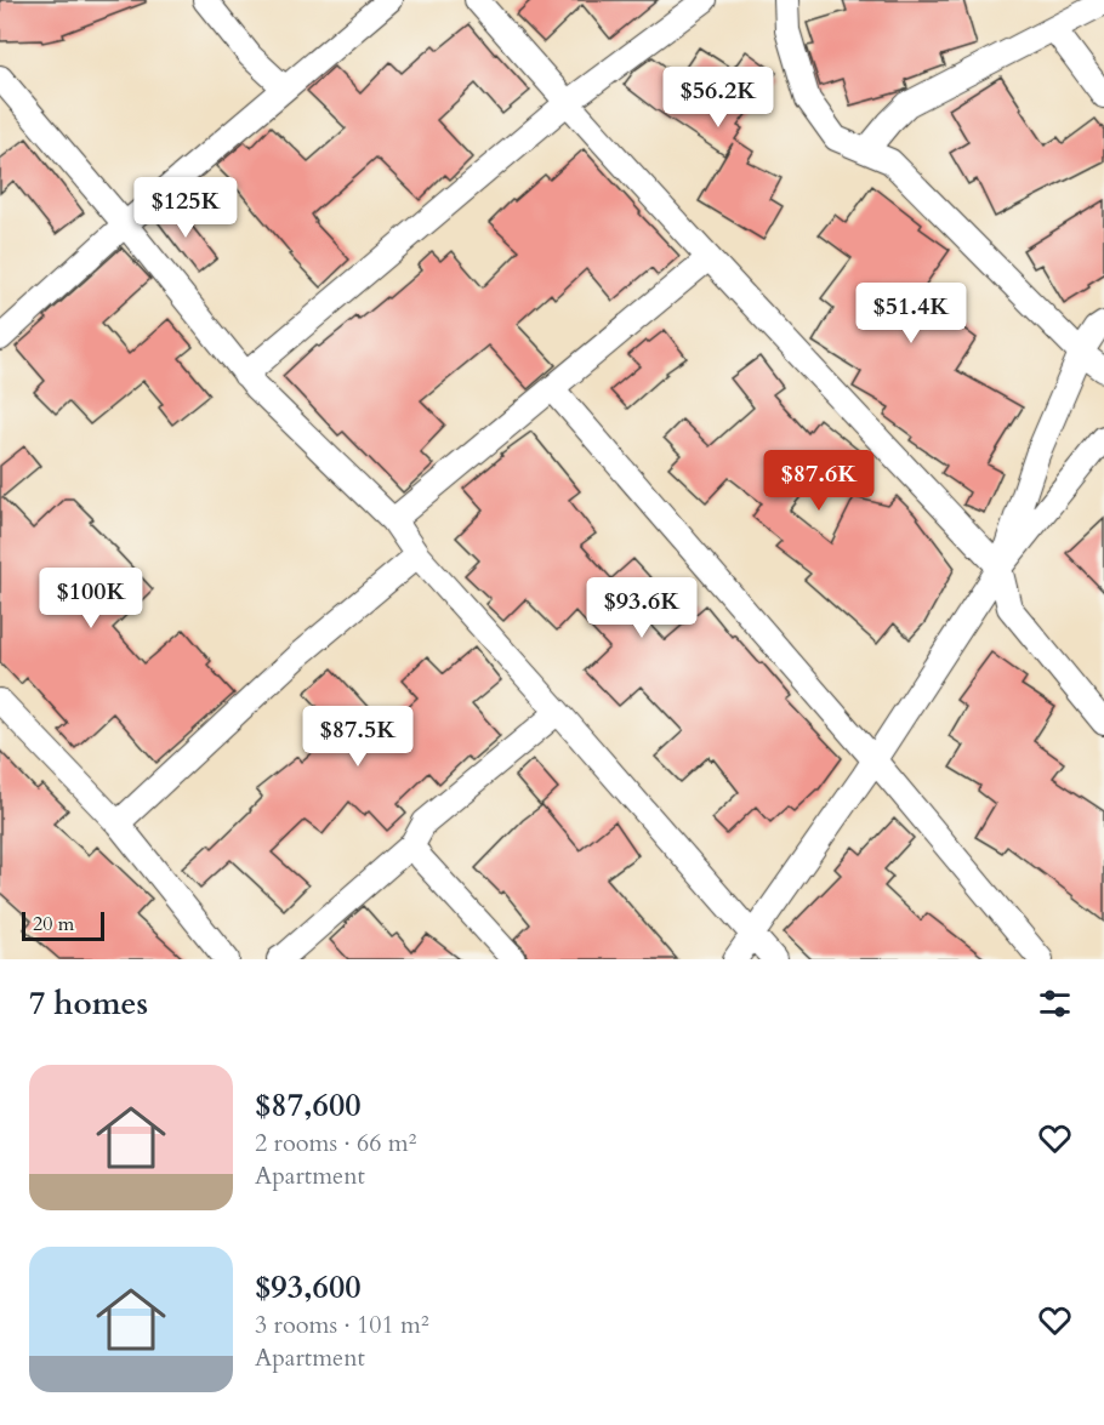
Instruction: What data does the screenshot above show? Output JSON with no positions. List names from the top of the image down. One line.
{"scale_bar":"20 m","page":{"price":["$56.2K","$125K","$51.4K","$87.6K","$100K","$93.6K","$87.5K"],"scale":"20 m","heading":"7 homes","list":[{"name":"$87,600","note":"2 rooms · 66 m² · Apartment"},{"name":"$93,600","note":"3 rooms · 101 m² · Apartment"}]}}
